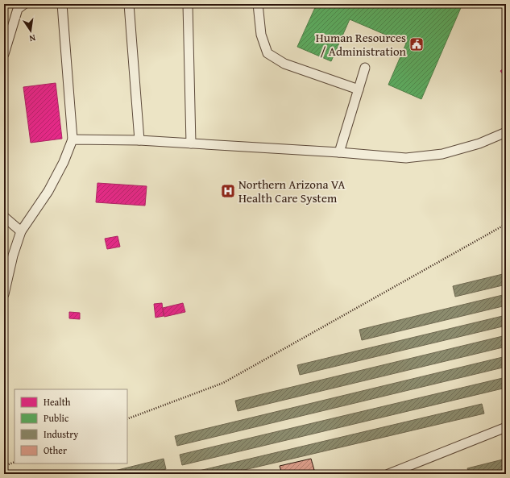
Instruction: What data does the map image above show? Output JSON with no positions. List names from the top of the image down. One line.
{"places":{"public building":["Human Resources / Administration"],"hospital":["Northern Arizona VA Health Care System"]},"legend":["Health","Public","Industry","Other"],"north":"bottom"}
